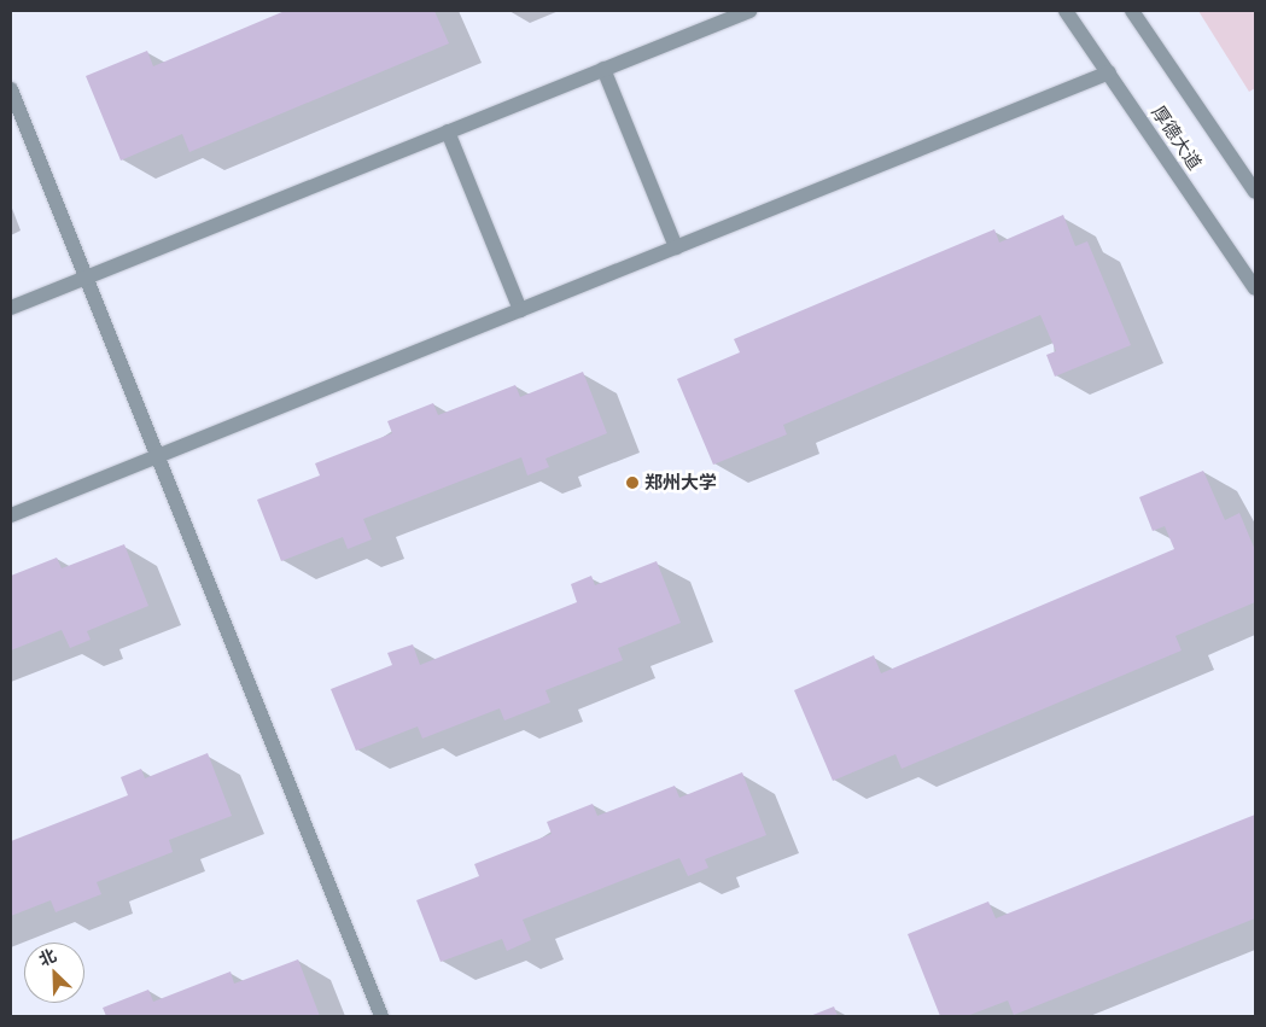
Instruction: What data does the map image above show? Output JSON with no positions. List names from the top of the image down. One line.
{"streets":{"lane":["厚德大道"]},"places":["郑州大学"],"north":"top left"}
